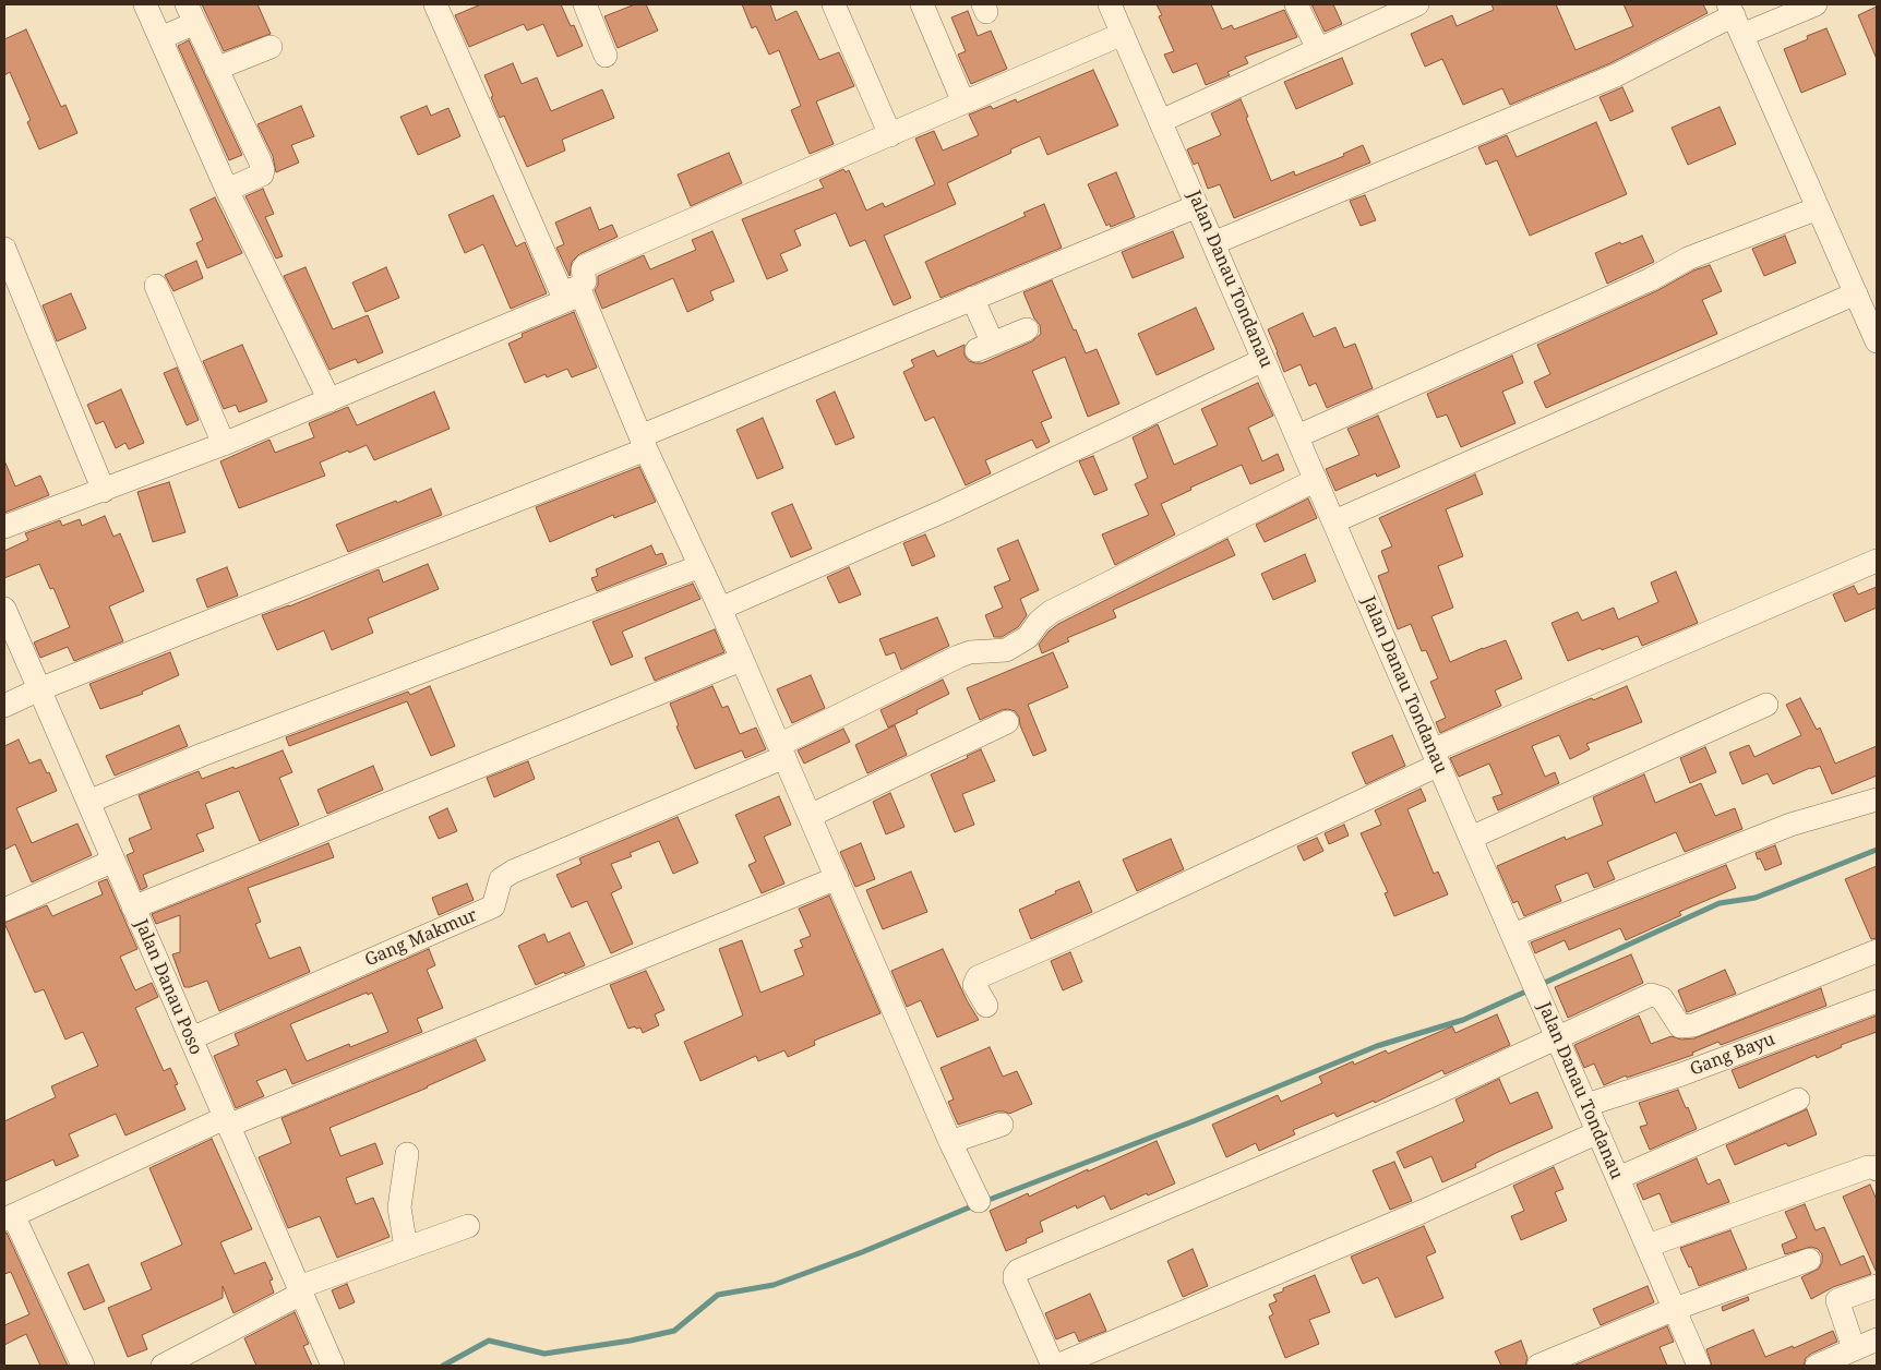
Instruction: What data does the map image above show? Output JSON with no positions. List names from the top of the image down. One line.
{"streets":{"street":["Jalan Danau Tondanau","Gang Makmur","Jalan Danau Poso","Gang Bayu"]},"crossings":[["Jalan Danau Tondanau","Gang Bayu"],["Gang Makmur","Jalan Danau Poso"]]}
